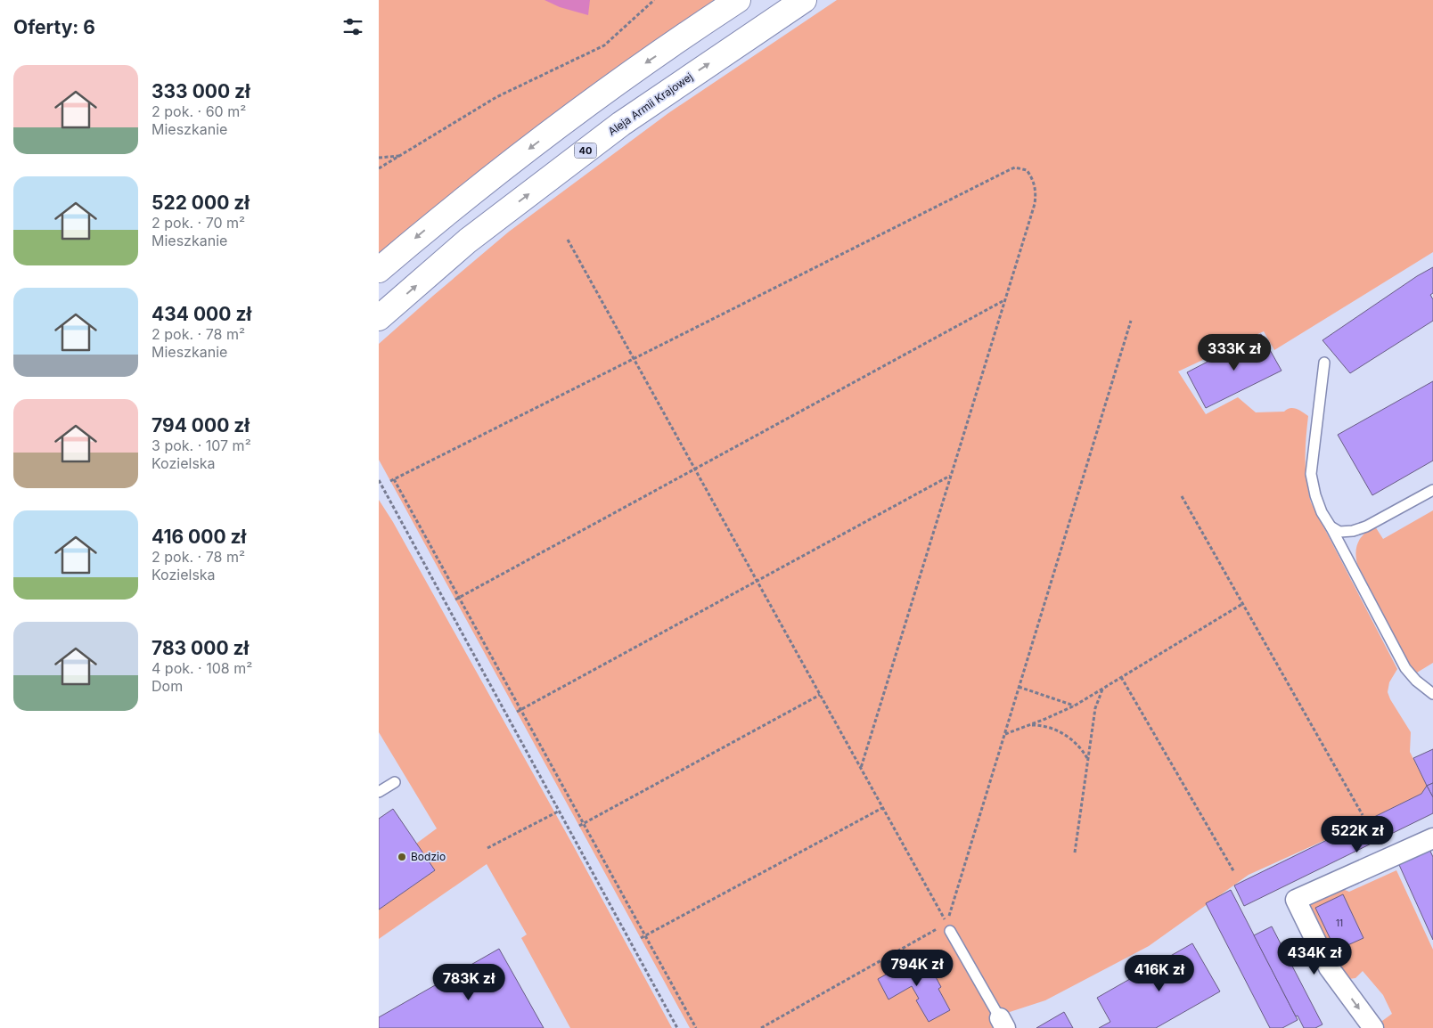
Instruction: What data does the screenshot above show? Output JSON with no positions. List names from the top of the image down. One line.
{"streets":{"main road":["Aleja Armii Krajowej","40"]},"places":["Bodzio"],"house_numbers":["11"],"page":{"heading":"Oferty: 6","list":[{"name":"333 000 zł","note":"2 pok. · 60 m² · Mieszkanie"},{"name":"522 000 zł","note":"2 pok. · 70 m² · Mieszkanie"},{"name":"434 000 zł","note":"2 pok. · 78 m² · Mieszkanie"},{"name":"794 000 zł","note":"3 pok. · 107 m² · Kozielska"},{"name":"416 000 zł","note":"2 pok. · 78 m² · Kozielska"},{"name":"783 000 zł","note":"4 pok. · 108 m² · Dom"}],"price":["333K zł","522K zł","434K zł","794K zł","416K zł","783K zł"]}}
